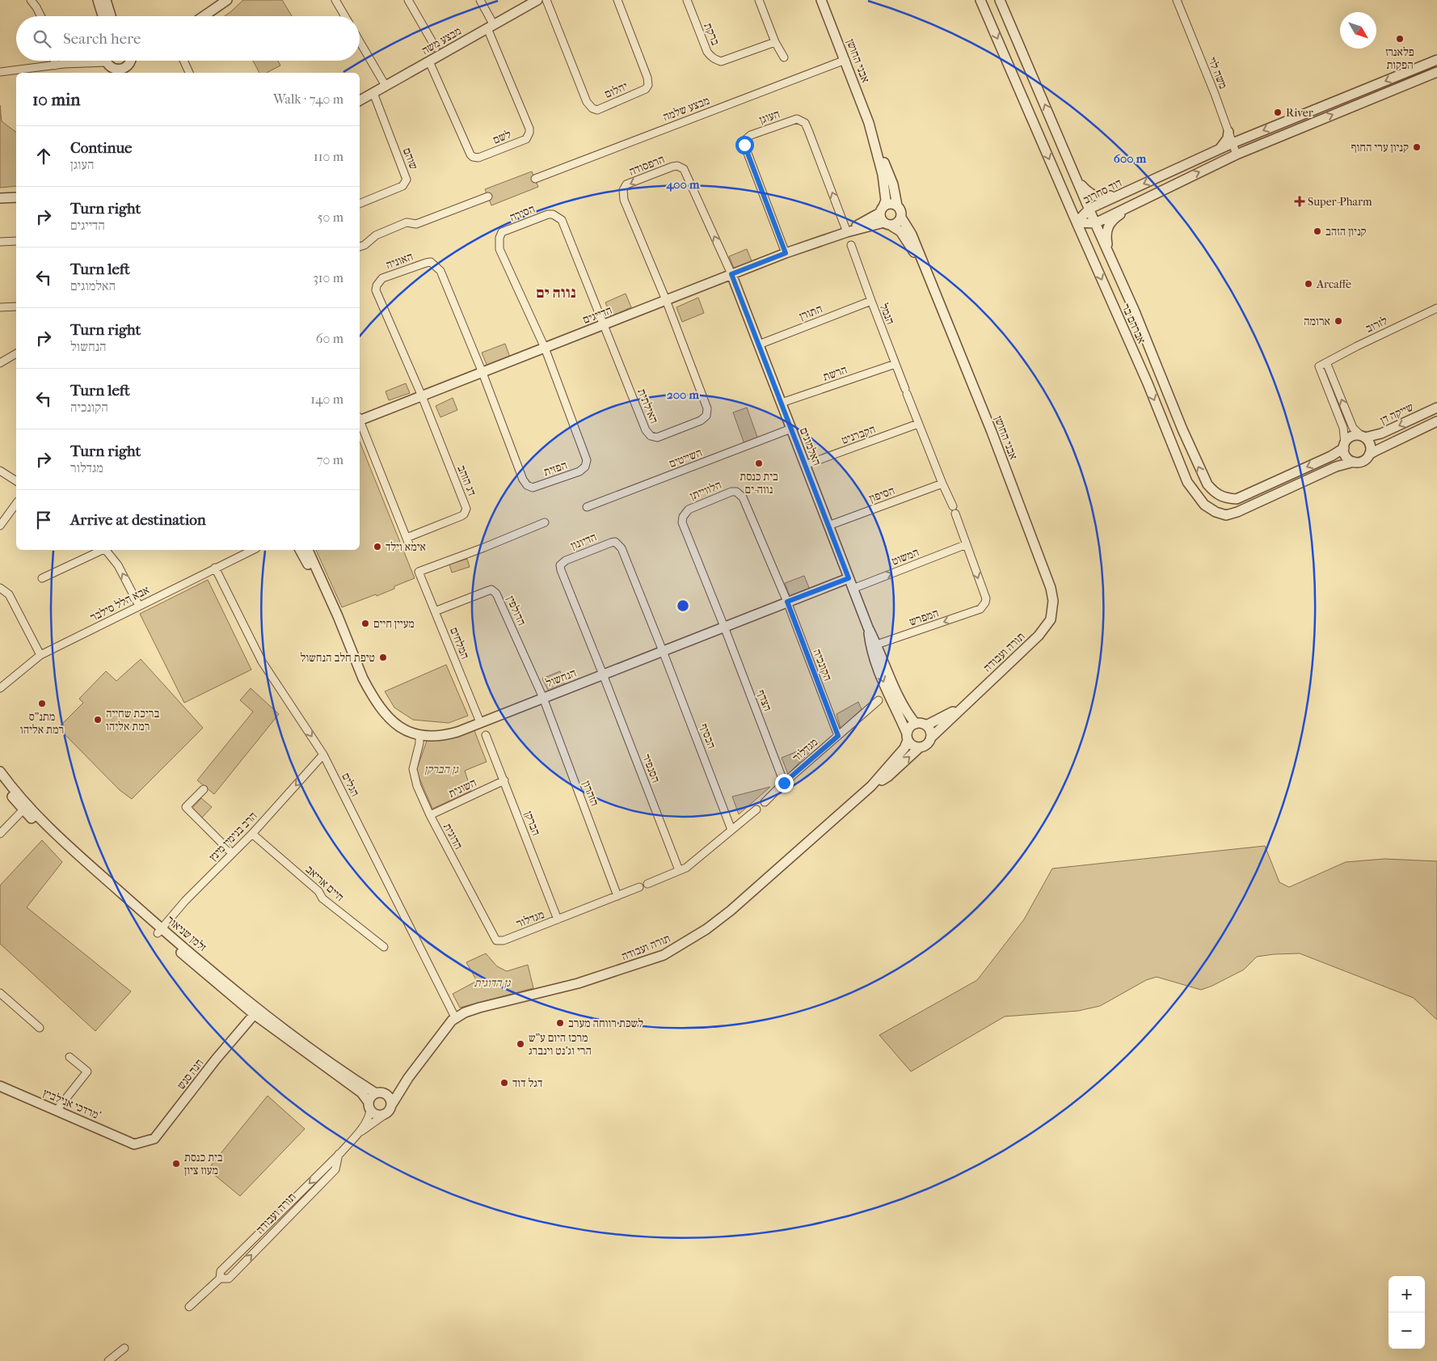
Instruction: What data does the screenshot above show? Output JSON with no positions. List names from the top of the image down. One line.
{"streets":{"street":["ברקת","מבצע משה","אבני החושן","משה לוי","יהלום","מבצע שלמה","העוגן","לשם","שוהם","הרפסודה","דוד סחרוב","הסירה","האוניה","התורן","הנמל","הדייגים","אברהם בר","לזרוב","הרשת","האילתית","שייקה דן","הקברניט","האלמוגים","השייטים","הפזית","דג הזהב","הלווייתן","הסיפון","הדיונון","המשוט","אבא הלל סילבר","הדולפין","המפרש","המלחים","תורה ועבודה","הקונכיה","הנחשול","הצדף","הכסיף","מגדלור","הסנפיר","הגלים","השונית","הזהרון","הברקן","הרב בנימין מינץ","הדוגית","חיים אריאב","זלמן שניאור","חנה סנש","מרדכי אנילביץ'"]},"crossings":[["מבצע משה","לשם"],["מבצע משה","שוהם"],["אבני החושן","מבצע שלמה"],["אבני החושן","הדייגים"],["אבני החושן","תורה ועבודה"],["משה לוי","דוד סחרוב"],["העוגן","הדייגים"],["הרפסודה","הדייגים"],["הרפסודה","האילתית"],["הרפסודה","האלמוגים"],["דוד סחרוב","אברהם בר"],["הסירה","הדייגים"],["הסירה","האילתית"],["הסירה","הפזית"],["האוניה","הדייגים"],["האוניה","הפזית"],["האוניה","דג הזהב"],["התורן","הנמל"],["התורן","האלמוגים"],["הנמל","הרשת"],["הנמל","הקברניט"],["הנמל","הסיפון"],["הנמל","המשוט"],["הנמל","המפרש"],["הדייגים","האילתית"],["הדייגים","האלמוגים"],["הדייגים","הפזית"],["הדייגים","דג הזהב"],["אברהם בר","לזרוב"],["אברהם בר","שייקה דן"],["לזרוב","שייקה דן"],["הרשת","האלמוגים"],["הקברניט","האלמוגים"],["האלמוגים","השייטים"],["האלמוגים","הסיפון"],["האלמוגים","המשוט"],["האלמוגים","המפרש"],["האלמוגים","תורה ועבודה"],["האלמוגים","הנחשול"],["הלווייתן","הקונכיה"],["הלווייתן","הנחשול"],["הלווייתן","הצדף"],["הדיונון","הנחשול"],["הדיונון","הכסיף"],["הדיונון","הסנפיר"],["אבא הלל סילבר","הגלים"],["הדולפין","המלחים"],["הדולפין","הנחשול"],["הדולפין","הזהרון"],["המלחים","הנחשול"],["תורה ועבודה","הגלים"],["תורה ועבודה","זלמן שניאור"],["הקונכיה","הנחשול"],["הקונכיה","מגדלור"],["הנחשול","הצדף"],["הנחשול","הכסיף"],["הנחשול","הסנפיר"],["הנחשול","הזהרון"],["הנחשול","הדוגית"],["הצדף","מגדלור"],["מגדלור","הזהרון"],["מגדלור","הברקן"],["מגדלור","הדוגית"],["הגלים","הרב בנימין מינץ"],["השונית","הברקן"],["השונית","הדוגית"],["הרב בנימין מינץ","חיים אריאב"],["הרב בנימין מינץ","זלמן שניאור"],["זלמן שניאור","חנה סנש"],["חנה סנש","מרדכי אנילביץ'"]],"one_way":["המשוט","המפרש","הגלים","הרב בנימין מינץ"],"districts":["נווה ים"],"parks":["גן הברקן","גן הדוגית"],"places":{"other":["פלאנרז הפקות","River","קניון ערי החוף","קניון הזהב","Arcaffe","ארומה","בית כנסת נווה-ים","אימא וילד","מעיין חיים","טיפת חלב הנחשול","מתנ\"ס רמת אליהו","בריכת שחייה רמת אליהו","לשכת רווחה מערב","מרכז היום ע\"ש הרי וג'נט וינברג","דגל דוד","בית כנסת מעוז ציון"],"health":["Super-Pharm"]},"north":"bottom right","page":{"search":"Search here","heading":["10 min","Walk · 740 m"],"list":[["Continue","העוגן","110 m"],["Turn right","הדייגים","50 m"],["Turn left","האלמוגים","310 m"],["Turn right","הנחשול","60 m"],["Turn left","הקונכיה","140 m"],["Turn right","מגדלור","70 m"],"Arrive at destination"],"map_buttons":["+","−"]},"rings":["600 m","400 m","200 m"]}
